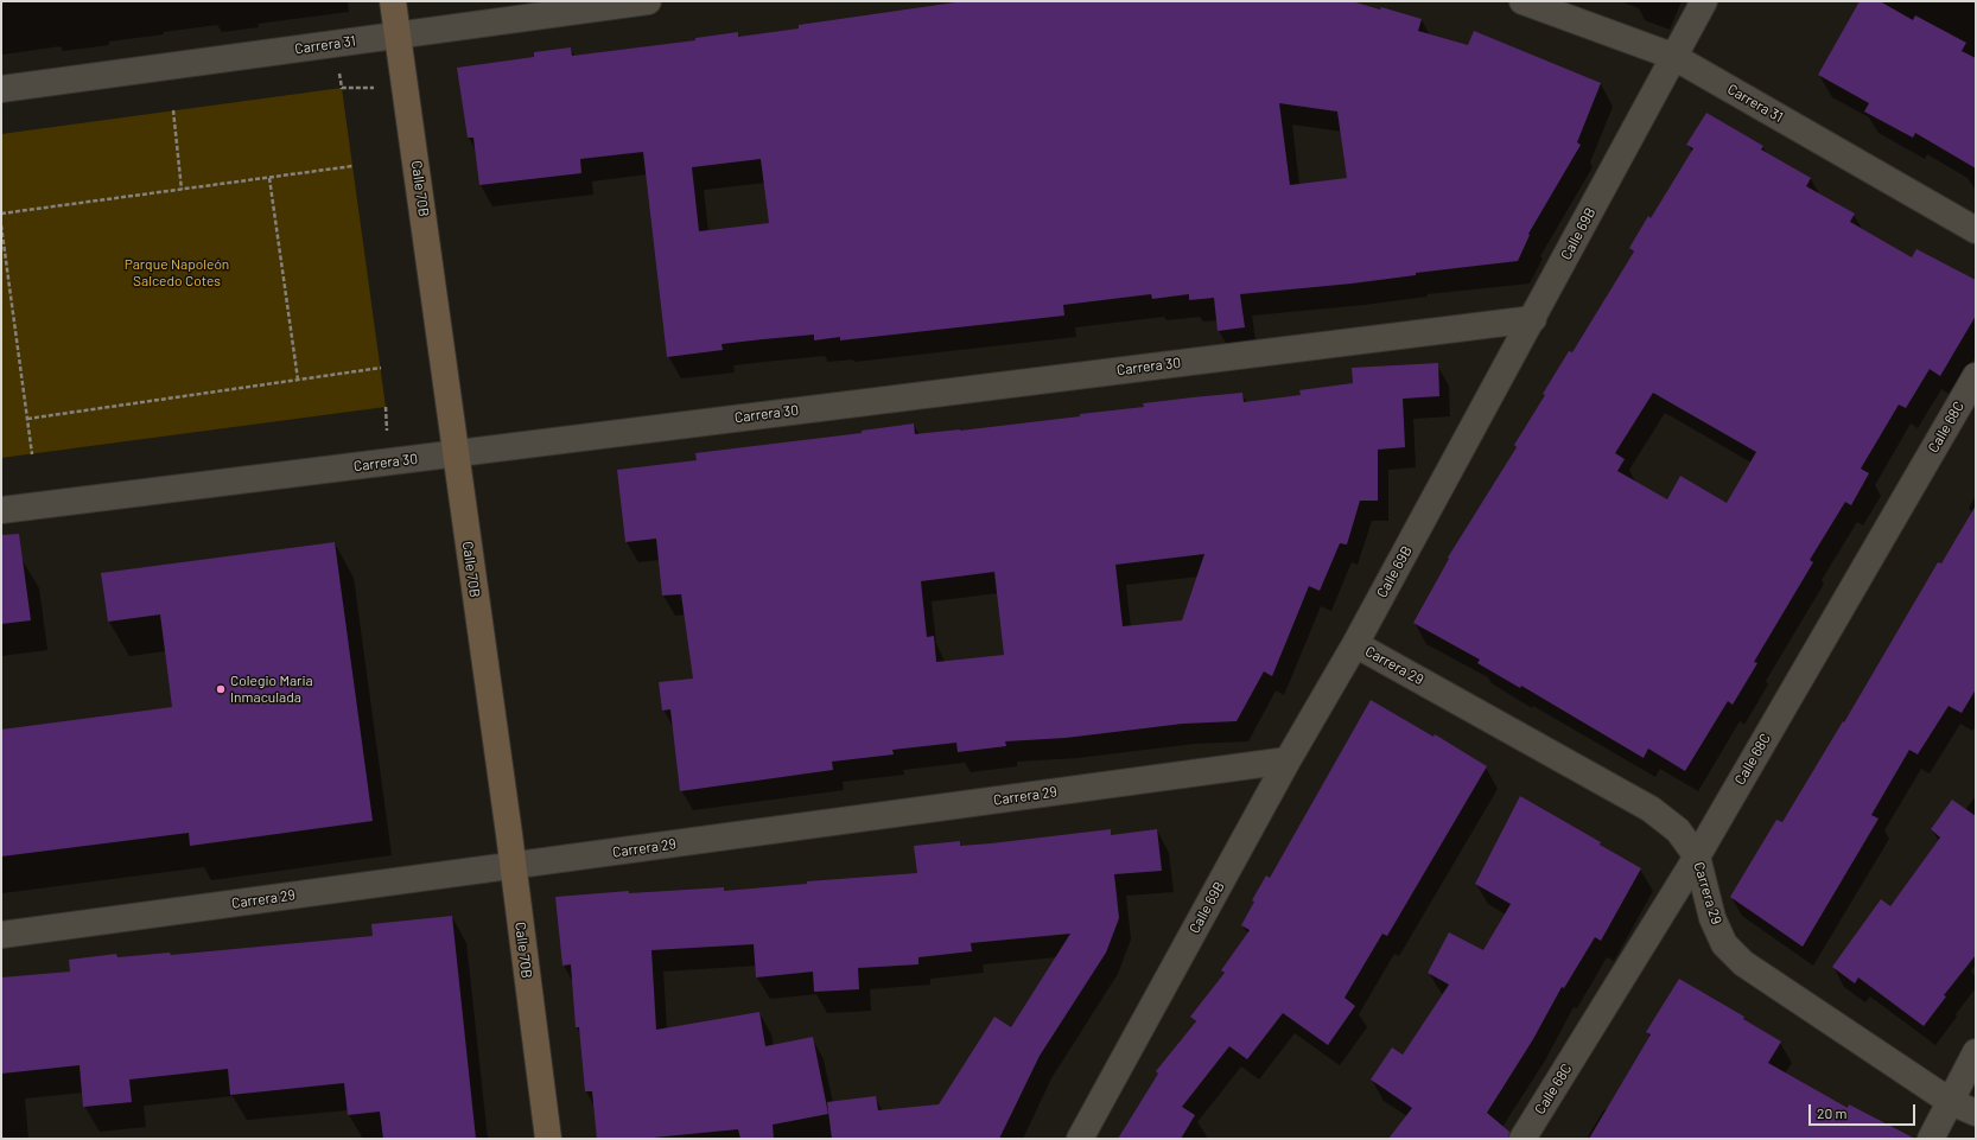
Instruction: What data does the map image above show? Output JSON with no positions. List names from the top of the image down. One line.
{"streets":{"street":["Carrera 31","Calle 70B","Calle 69B","Carrera 30","Calle 68C","Carrera 29"]},"crossings":[["Carrera 31","Calle 70B"],["Carrera 31","Calle 69B"],["Calle 70B","Carrera 30"],["Calle 70B","Carrera 29"],["Calle 69B","Carrera 30"],["Calle 69B","Carrera 29"],["Calle 68C","Carrera 29"]],"parks":["Parque Napoleón Salcedo Cotes"],"places":["Colegio Maria Inmaculada"],"scale_bar":"20 m"}
